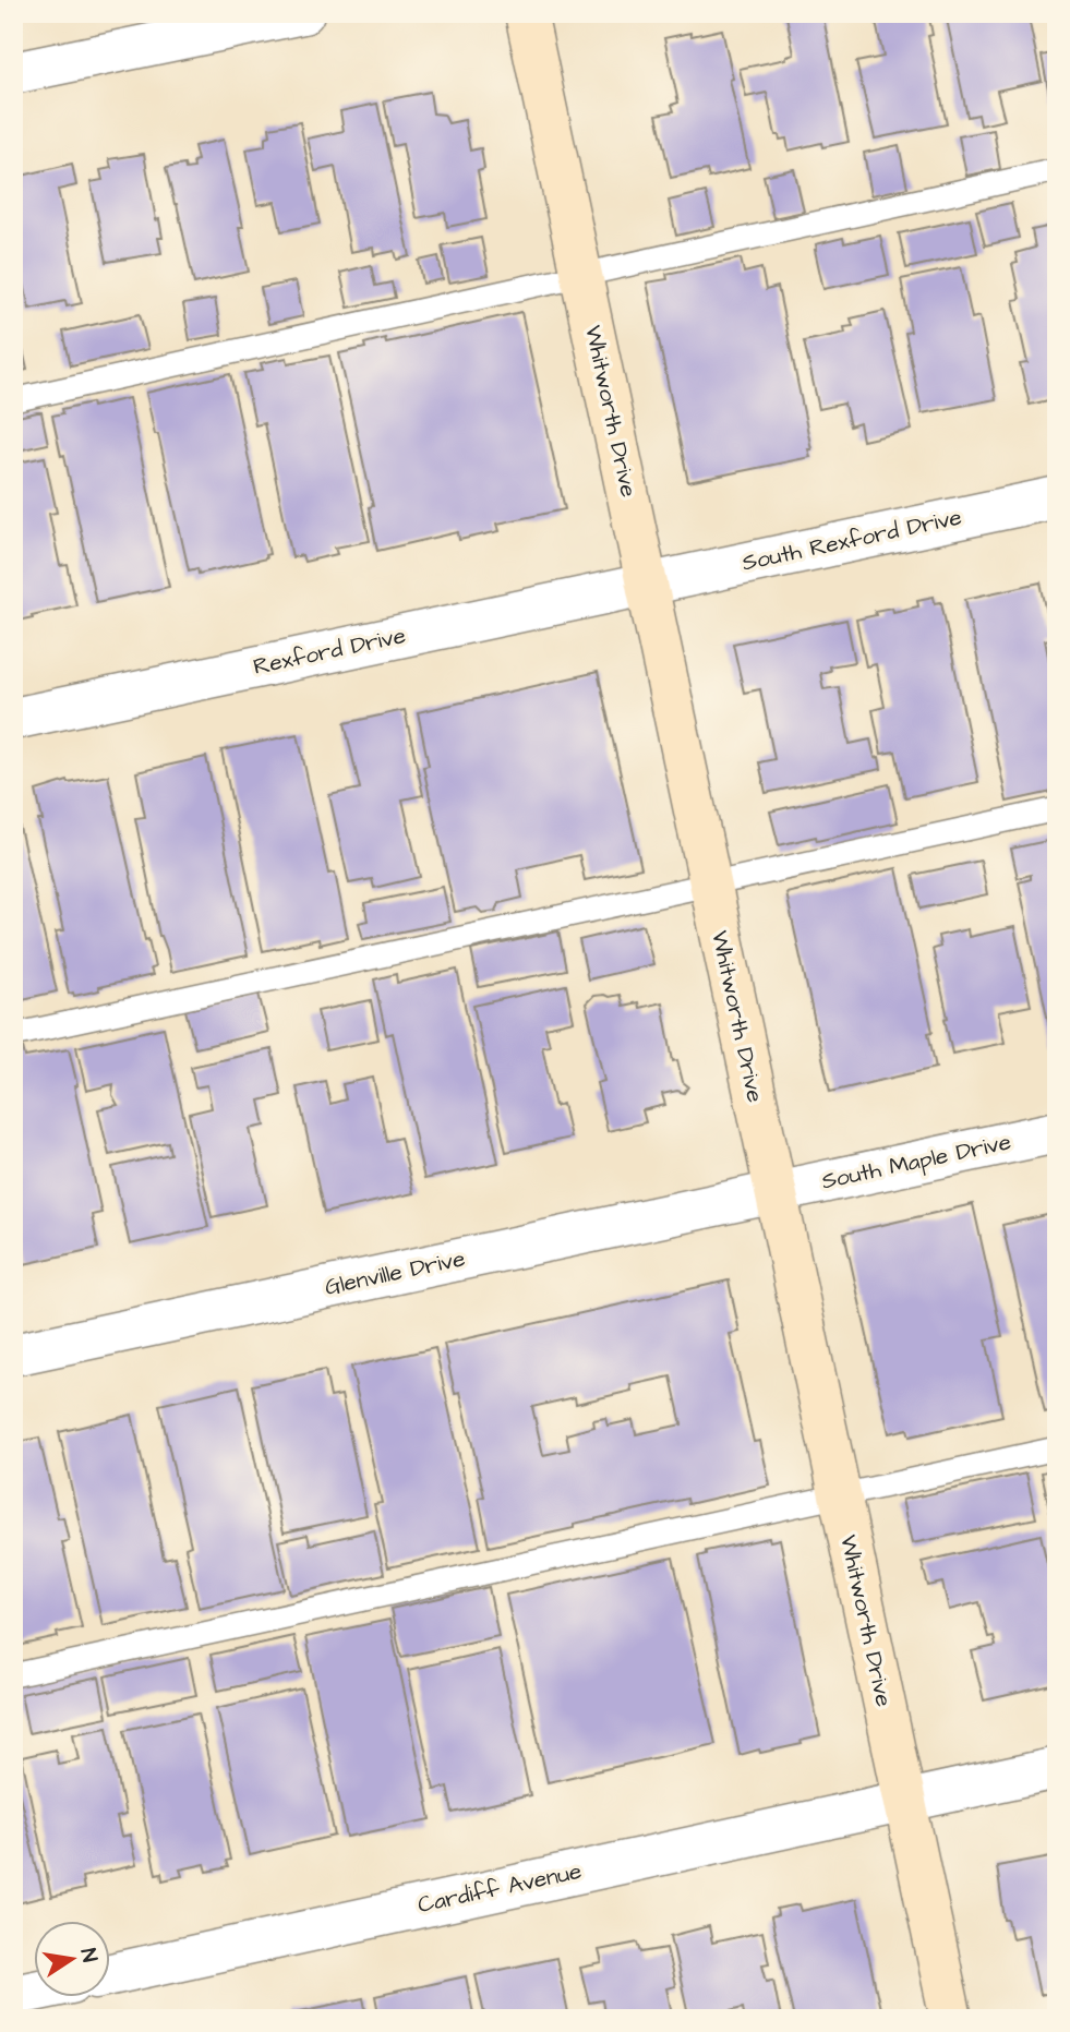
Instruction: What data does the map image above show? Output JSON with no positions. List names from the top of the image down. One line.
{"streets":{"street":["Whitworth Drive","South Rexford Drive","Rexford Drive","South Maple Drive","Glenville Drive","Cardiff Avenue"]},"crossings":[["Whitworth Drive","South Rexford Drive"],["Whitworth Drive","Rexford Drive"],["Whitworth Drive","South Maple Drive"],["Whitworth Drive","Glenville Drive"],["Whitworth Drive","Cardiff Avenue"],["South Rexford Drive","Rexford Drive"],["South Maple Drive","Glenville Drive"]],"north":"right"}
